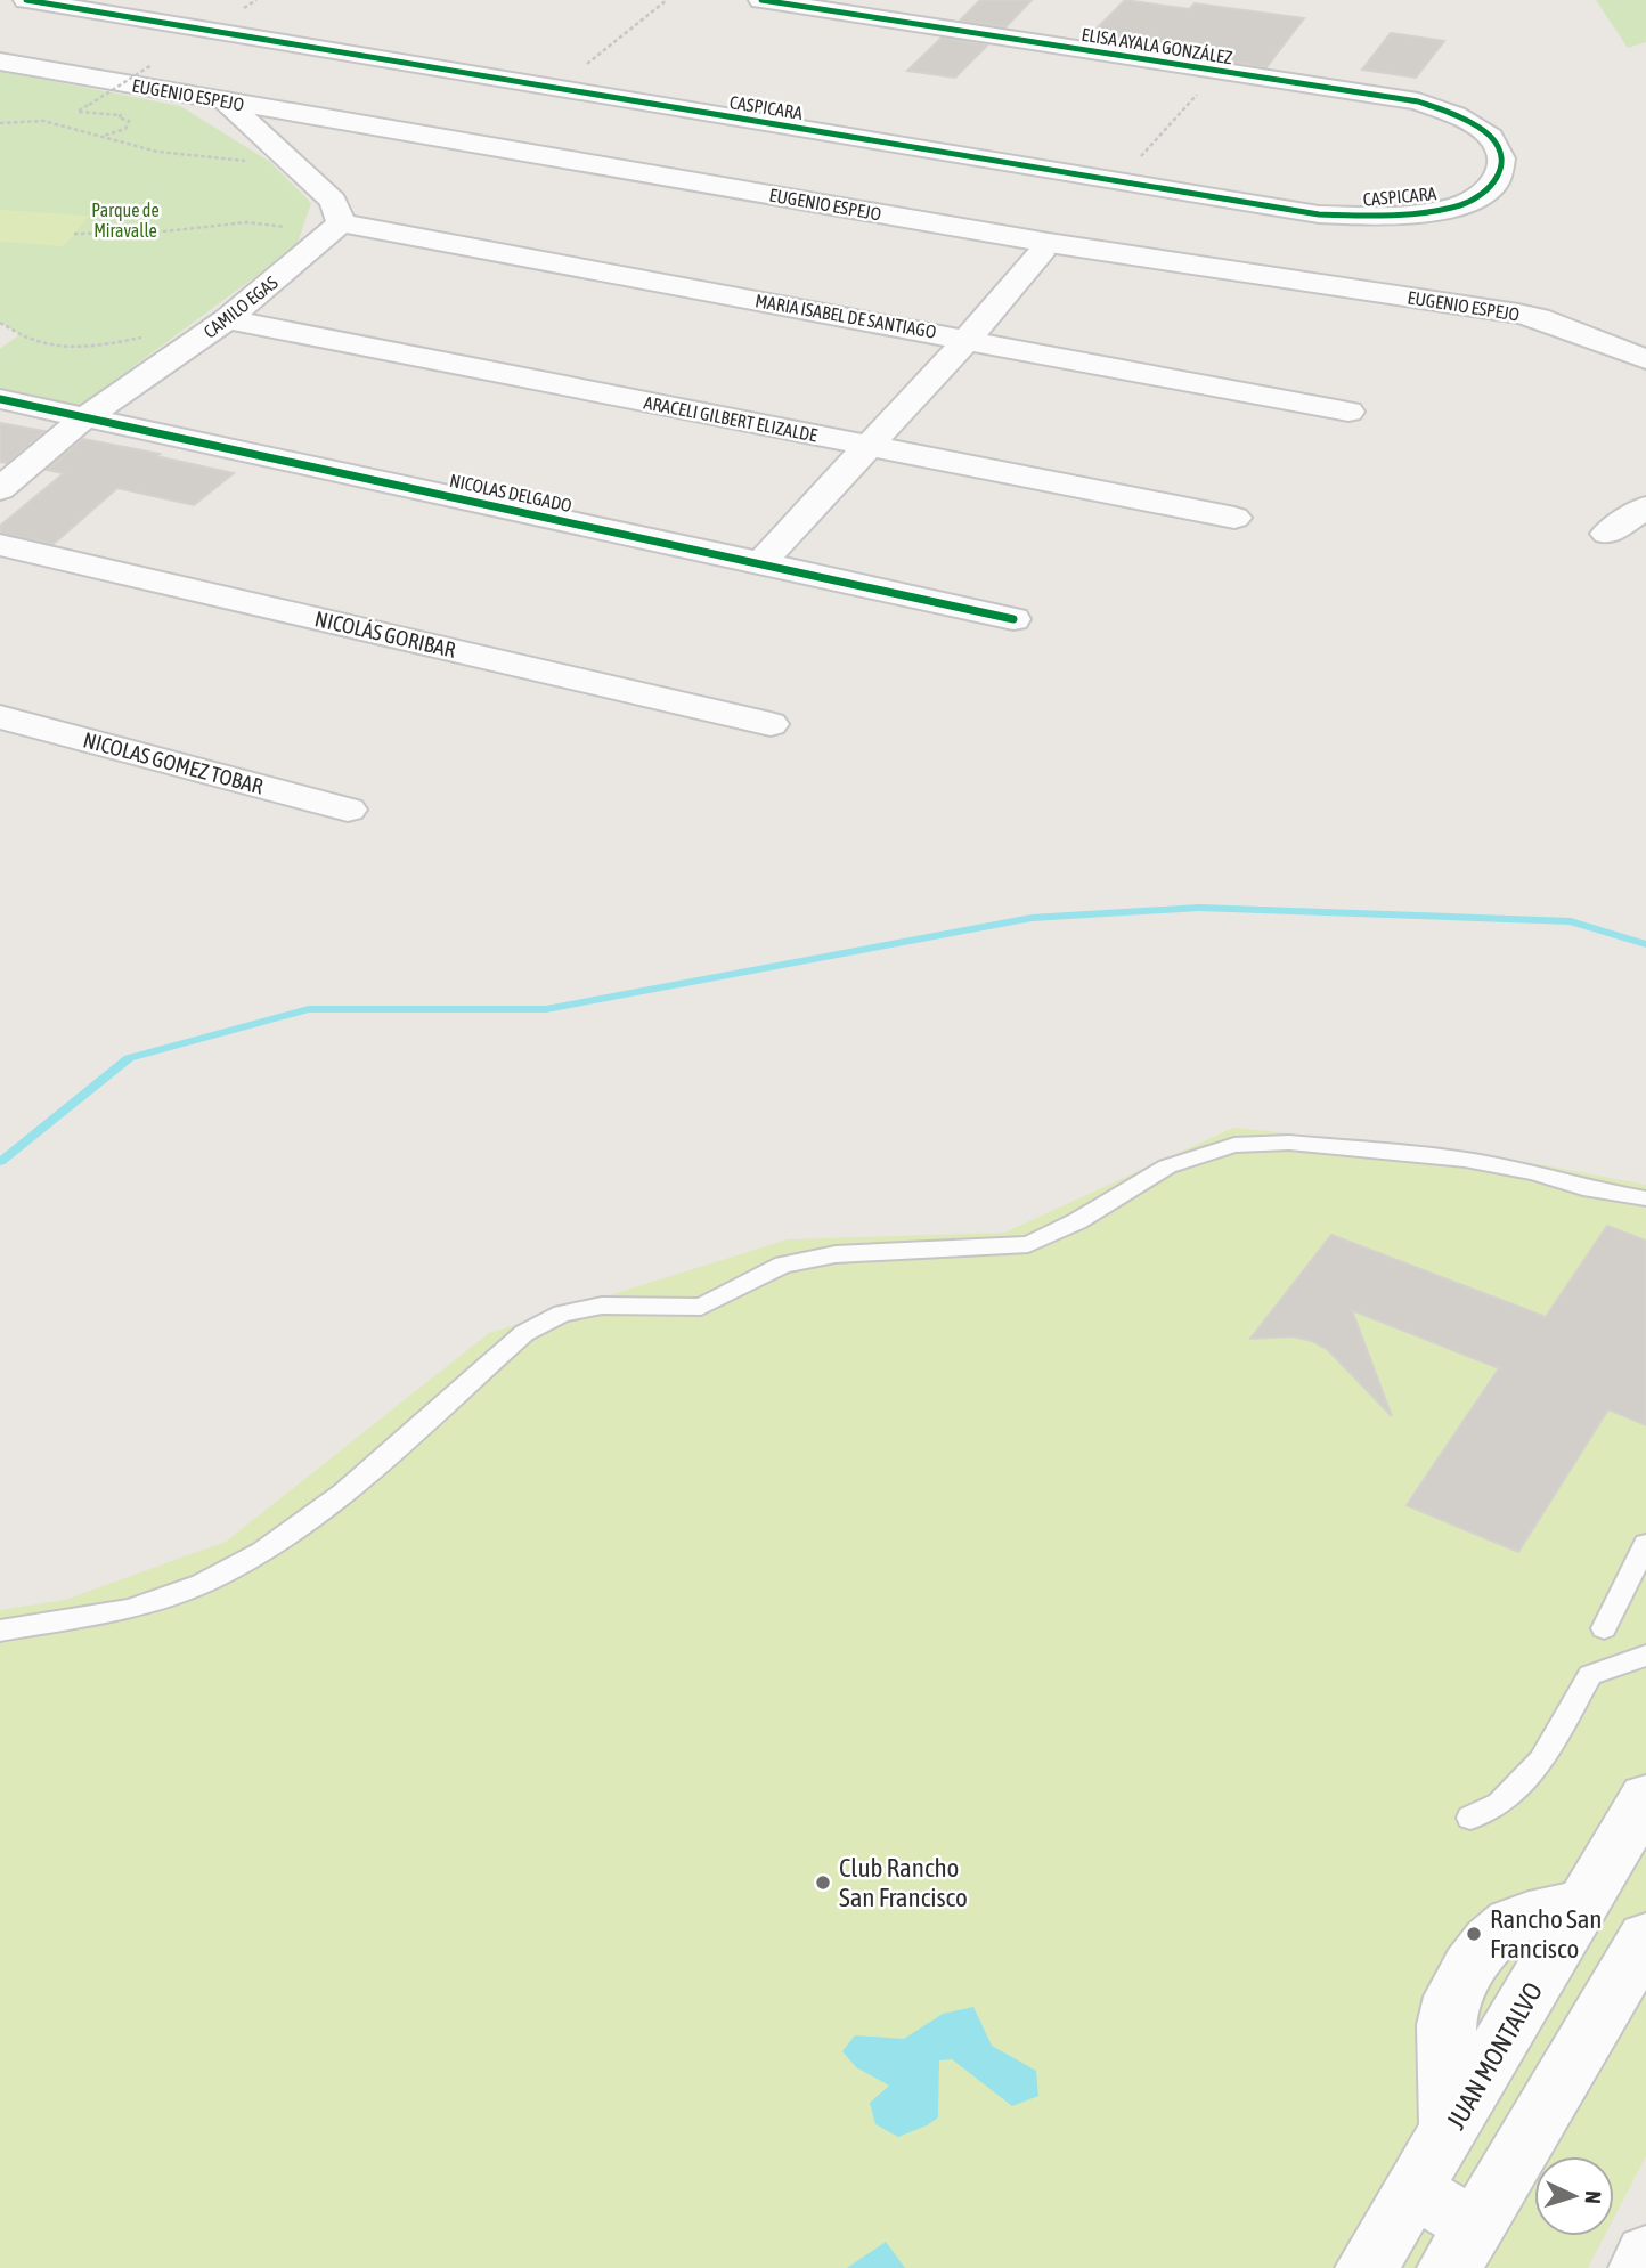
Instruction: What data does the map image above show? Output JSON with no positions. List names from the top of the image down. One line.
{"streets":{"street":["ELISA AYALA GONZÁLEZ","EUGENIO ESPEJO","CASPICARA","CAMILO EGAS","MARIA ISABEL DE SANTIAGO","ARACELI GILBERT ELIZALDE","NICOLAS DELGADO","NICOLÁS GORIBAR","NICOLAS GOMEZ TOBAR","JUAN MONTALVO"]},"crossings":[["ELISA AYALA GONZÁLEZ","CASPICARA"],["CAMILO EGAS","MARIA ISABEL DE SANTIAGO"],["CAMILO EGAS","ARACELI GILBERT ELIZALDE"],["CAMILO EGAS","NICOLAS DELGADO"]],"parks":["Parque de Miravalle"],"places":["Club Rancho San Francisco","Rancho San Francisco"],"north":"right"}
